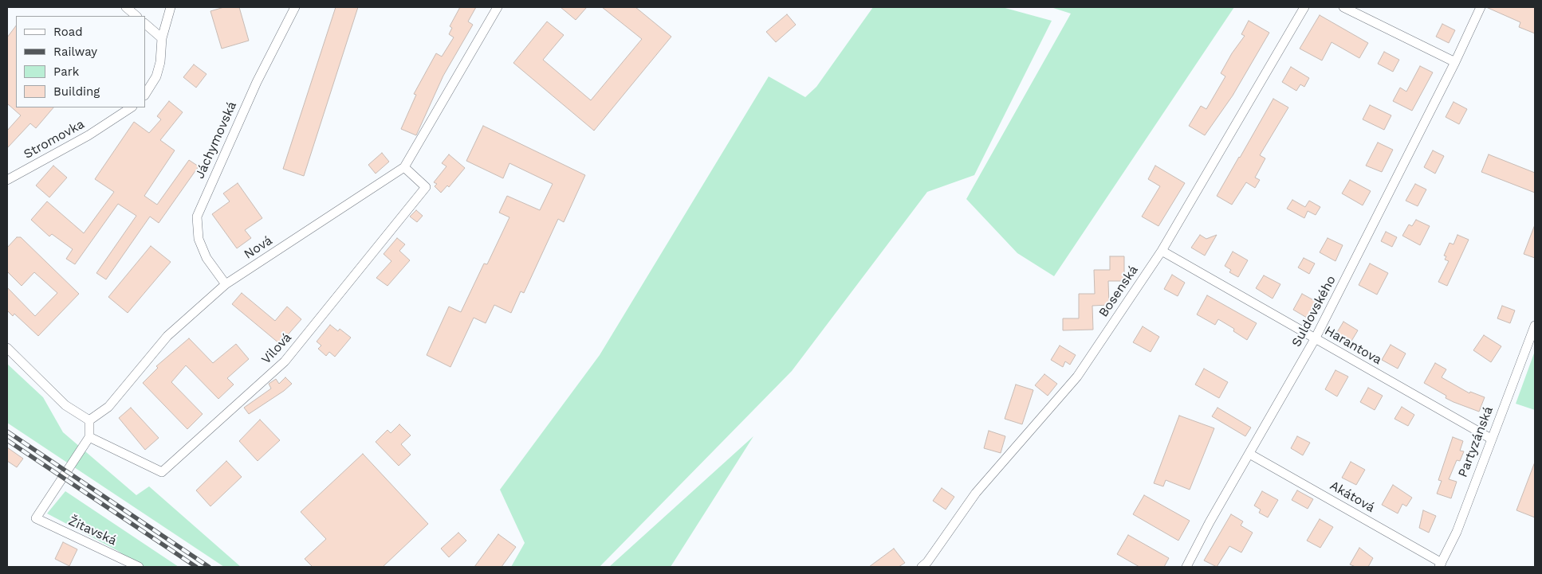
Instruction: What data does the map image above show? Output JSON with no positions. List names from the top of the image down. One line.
{"streets":{"street":["Stromovka","Jáchymovská","Nová","Bosenská","Suldovského","Harantova","Vilová","Partyzánská","Akátová","Žitavská"]},"crossings":[["Jáchymovská","Nová"],["Nová","Vilová"],["Bosenská","Harantova"],["Suldovského","Harantova"],["Suldovského","Akátová"],["Harantova","Partyzánská"],["Vilová","Žitavská"],["Partyzánská","Akátová"]],"legend":["Road","Railway","Park","Building"]}
